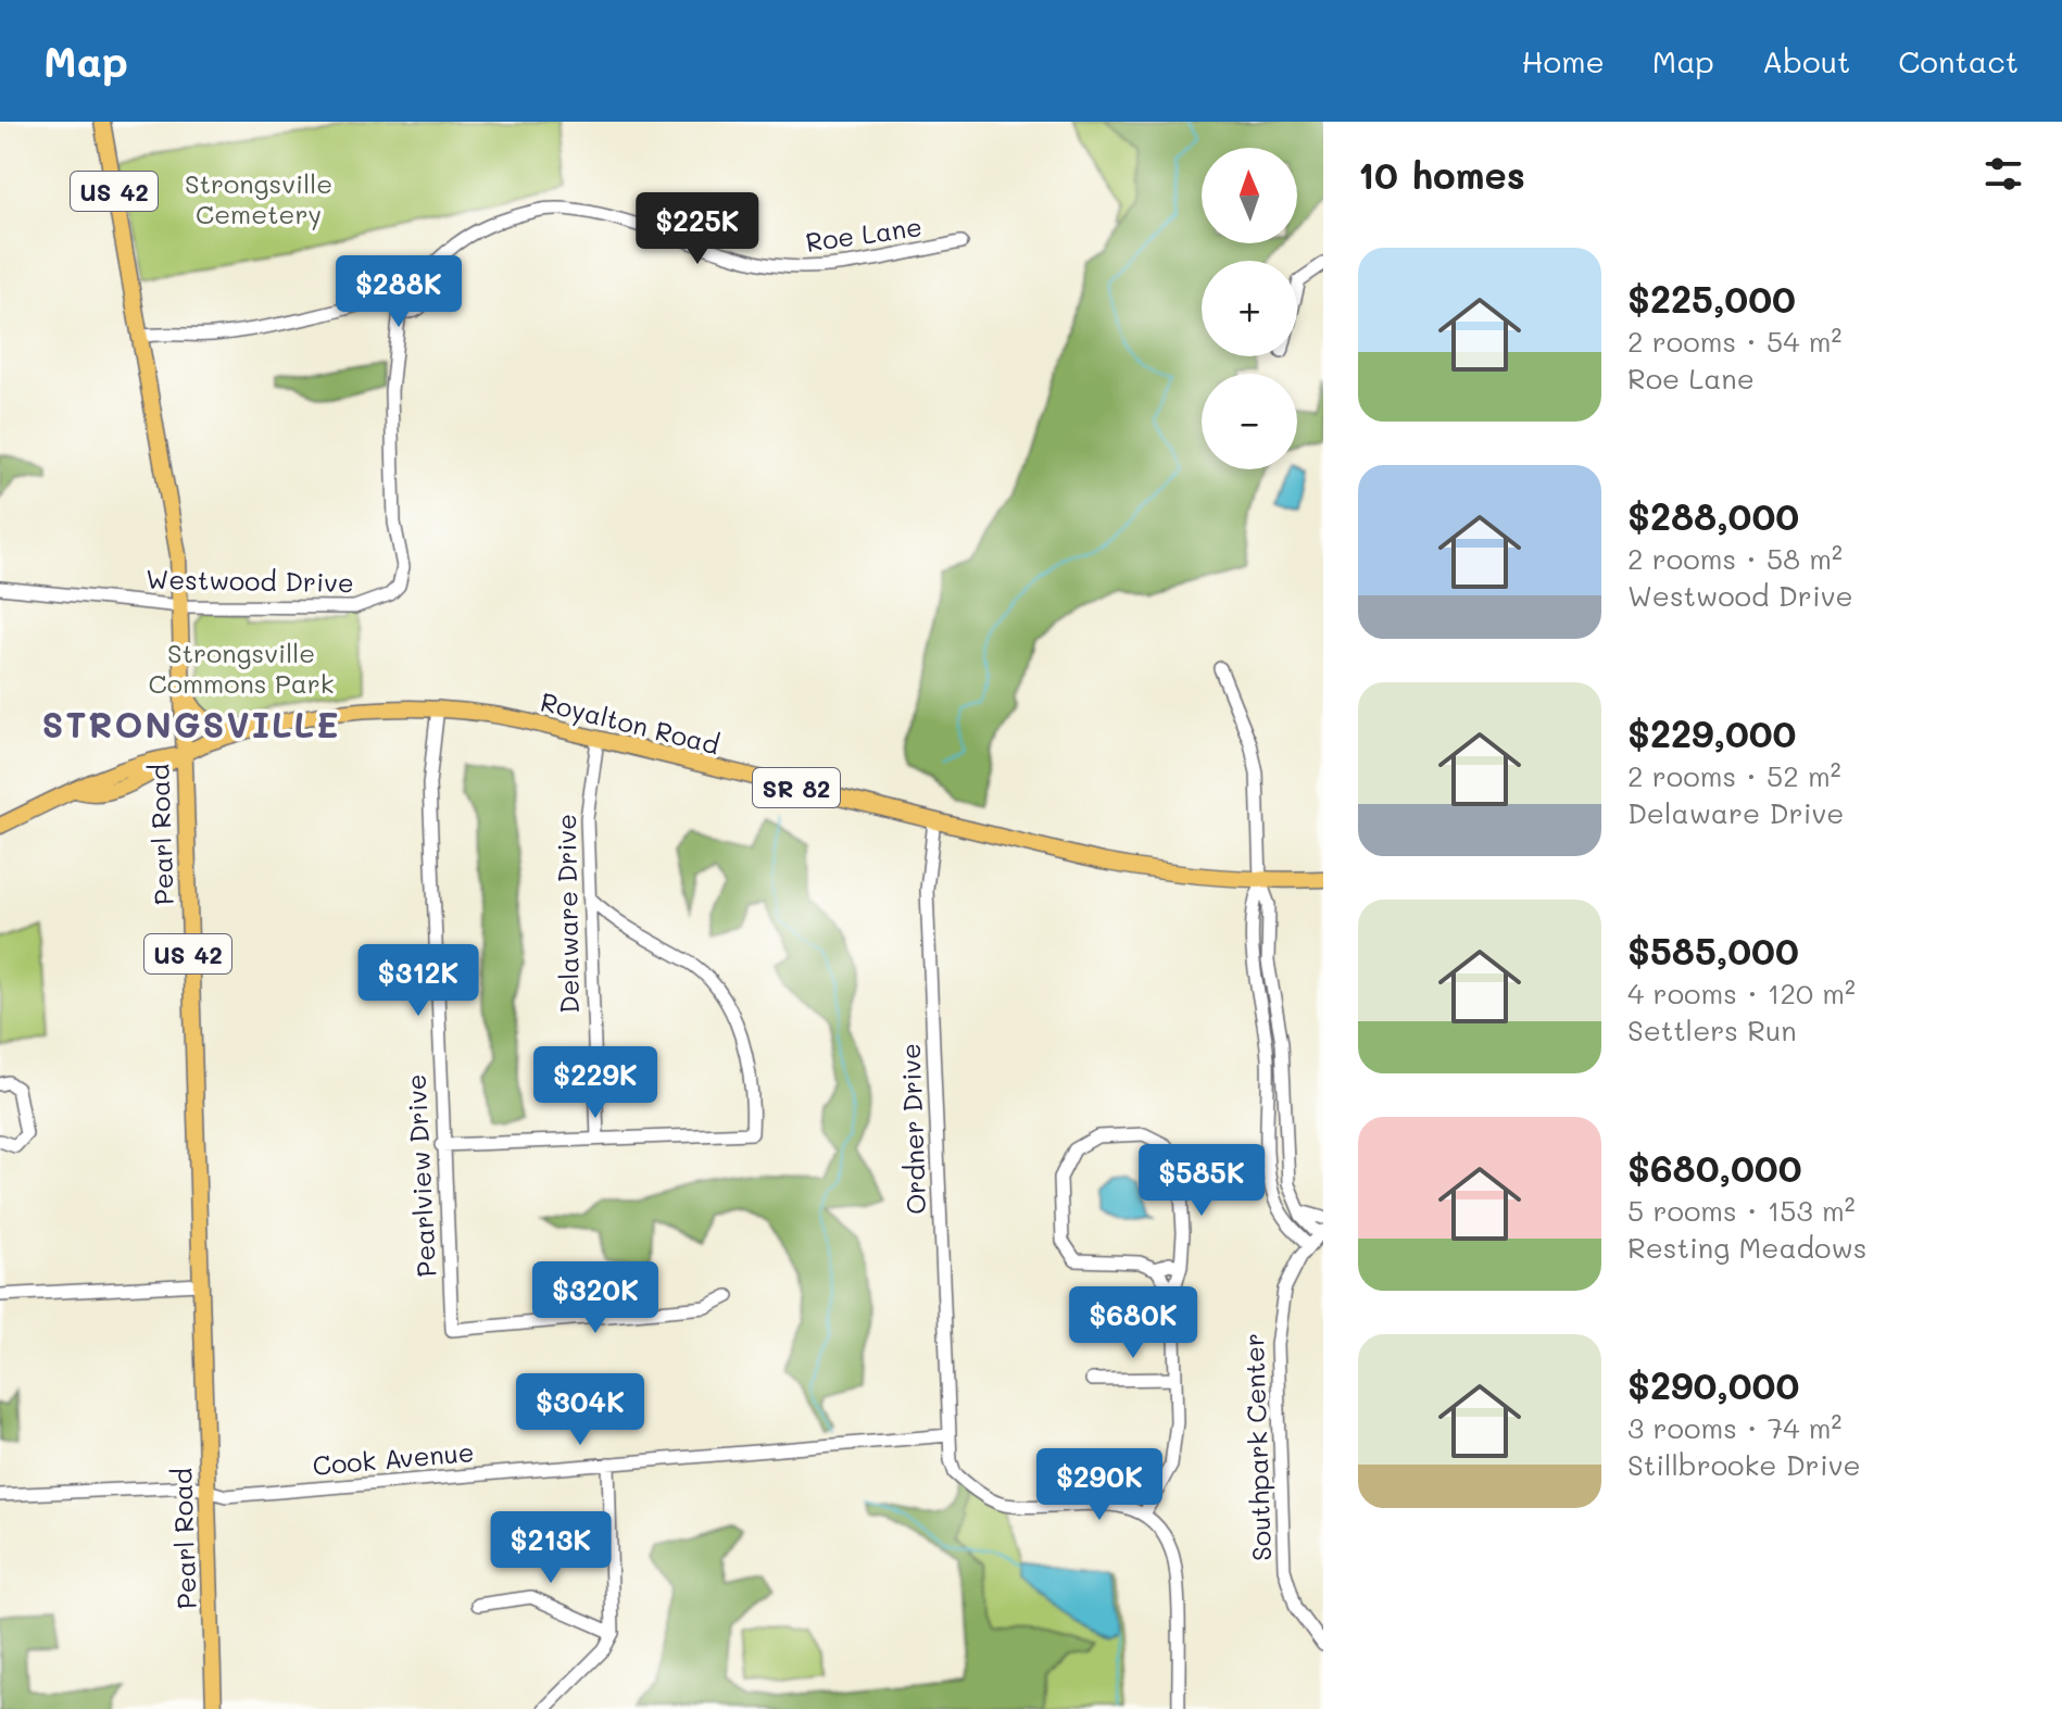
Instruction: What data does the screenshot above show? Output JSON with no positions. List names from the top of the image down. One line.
{"streets":{"main road":["US 42","Royalton Road","SR 82","Pearl Road"],"street":["Roe Lane","Westwood Drive","Delaware Drive","Ordner Drive","Pearlview Drive","Southpark Center","Cook Avenue"]},"crossings":[["Roe Lane","Westwood Drive"],["Westwood Drive","Pearl Road"],["Royalton Road","Pearl Road"],["Royalton Road","Delaware Drive"],["Royalton Road","Ordner Drive"],["Royalton Road","Pearlview Drive"],["Royalton Road","Southpark Center"],["Pearl Road","Cook Avenue"],["Ordner Drive","Cook Avenue"]],"districts":["STRONGSVILLE"],"parks":["Strongsville Cemetery","Strongsville Commons Park"],"north":"top","page":{"header":"Map","nav":["Home","Map","About","Contact"],"heading":"10 homes","map_buttons":["+","−"],"price":["$225K","$288K","$312K","$229K","$585K","$320K","$680K","$304K","$290K","$213K"],"list":[{"name":"$225,000","note":"2 rooms · 54 m² · Roe Lane"},{"name":"$288,000","note":"2 rooms · 58 m² · Westwood Drive"},{"name":"$229,000","note":"2 rooms · 52 m² · Delaware Drive"},{"name":"$585,000","note":"4 rooms · 120 m² · Settlers Run"},{"name":"$680,000","note":"5 rooms · 153 m² · Resting Meadows"},{"name":"$290,000","note":"3 rooms · 74 m² · Stillbrooke Drive"}]}}
